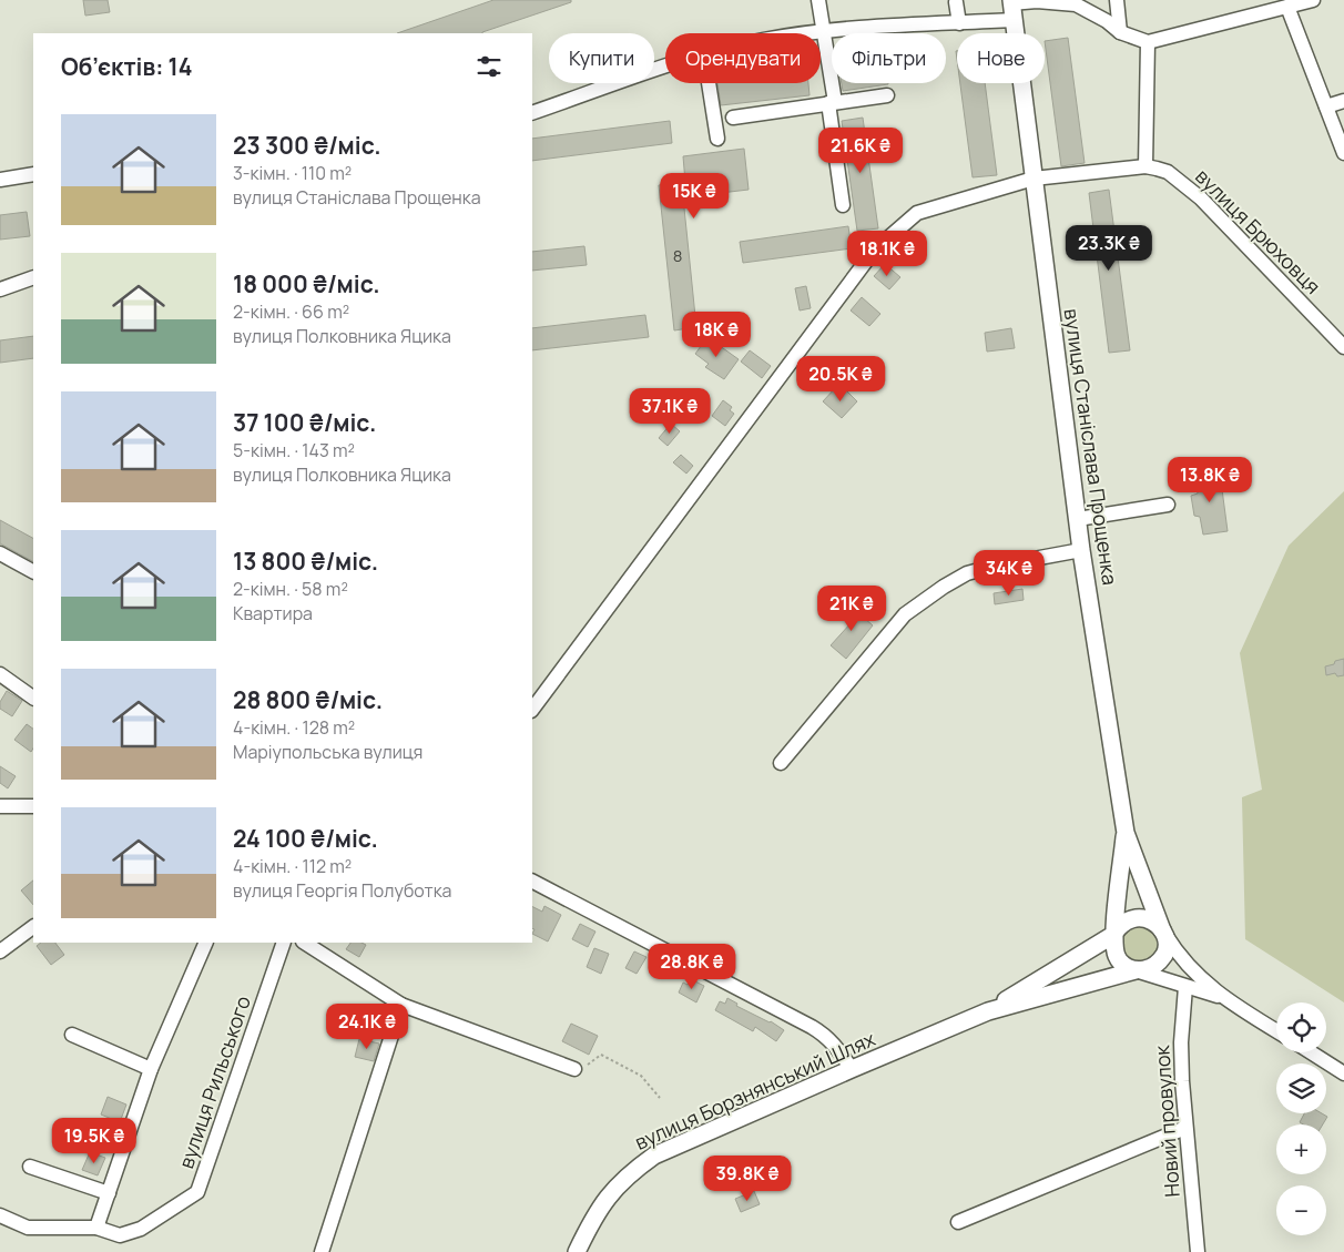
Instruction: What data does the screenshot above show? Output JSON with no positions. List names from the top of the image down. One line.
{"streets":{"main road":["вулиця Станіслава Прощенка","вулиця Борзнянський Шлях"],"street":["вулиця Брюховця","вулиця Рильського","Новий провулок"]},"crossings":[["вулиця Брюховця","вулиця Станіслава Прощенка"],["вулиця Станіслава Прощенка","вулиця Борзнянський Шлях"]],"house_numbers":["8"],"page":{"chip":["Купити","Орендувати","Фільтри","Нове"],"heading":"Об’єктів: 14","list":[{"name":"23 300 ₴/міс.","note":"3-кімн. · 110 m² · вулиця Станіслава Прощенка"},{"name":"18 000 ₴/міс.","note":"2-кімн. · 66 m² · вулиця Полковника Яцика"},{"name":"37 100 ₴/міс.","note":"5-кімн. · 143 m² · вулиця Полковника Яцика"},{"name":"13 800 ₴/міс.","note":"2-кімн. · 58 m² · Квартира"},{"name":"28 800 ₴/міс.","note":"4-кімн. · 128 m² · Маріупольська вулиця"},{"name":"24 100 ₴/міс.","note":"4-кімн. · 112 m² · вулиця Георгія Полуботка"}],"price":["21.6K ₴","15K ₴","23.3K ₴","18.1K ₴","18K ₴","20.5K ₴","37.1K ₴","13.8K ₴","34K ₴","21K ₴","28.8K ₴","24.1K ₴","19.5K ₴","39.8K ₴"],"map_buttons":["+","−"]}}
